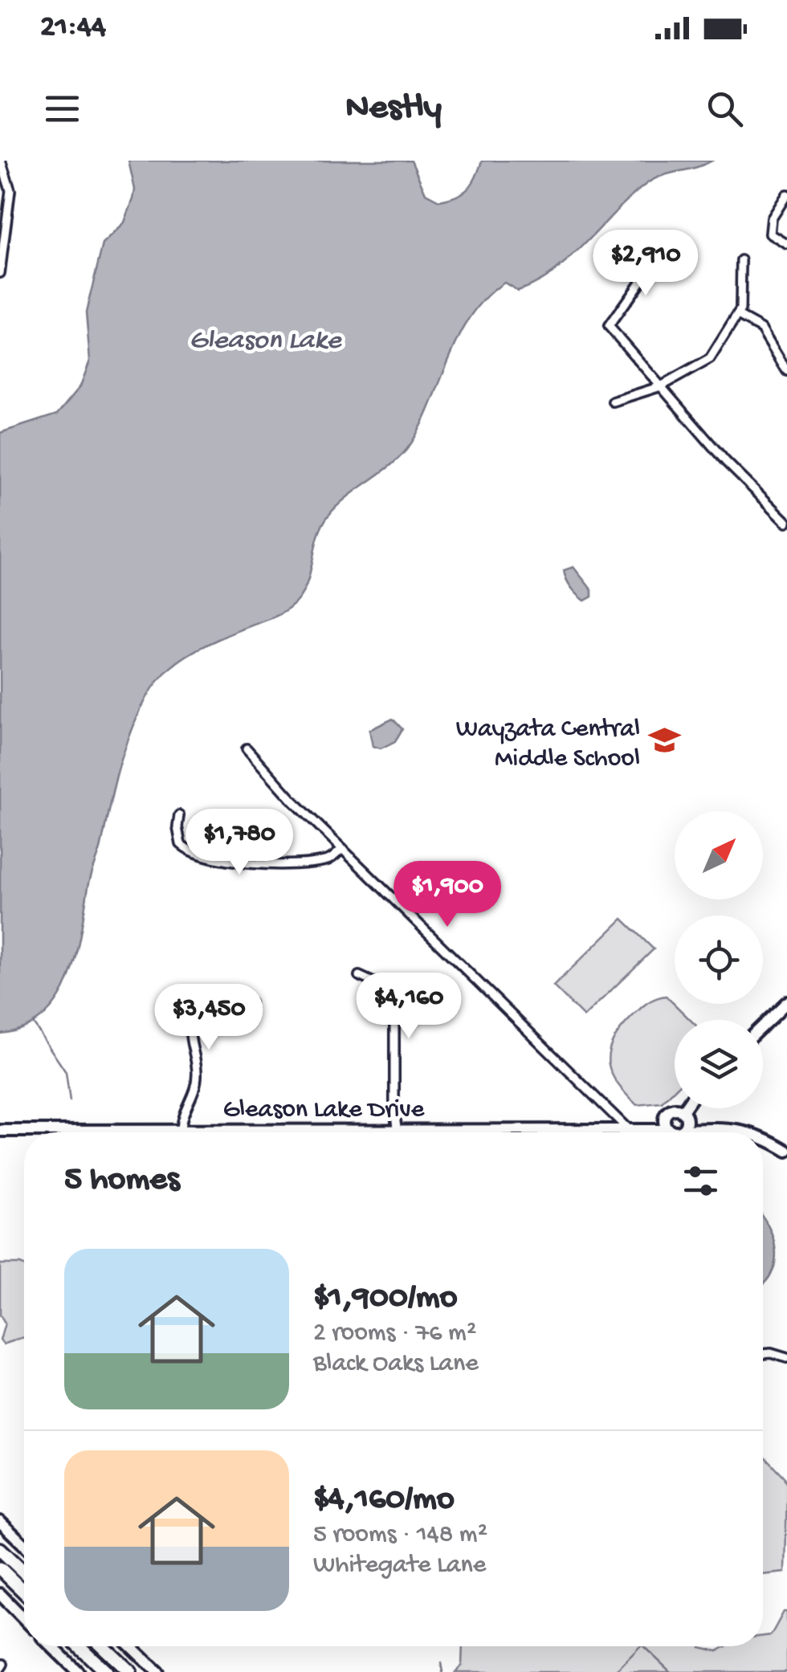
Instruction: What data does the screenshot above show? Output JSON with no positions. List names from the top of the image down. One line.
{"streets":{"main road":["Gleason Lake Drive"]},"water":["Gleason Lake"],"places":{"school or university":["Wayzata Central Middle School"]},"north":"top right","page":{"status":"21:44","header":"Nestly","price":["$2,910","$1,780","$1,900","$4,160","$3,450"],"heading":"5 homes","list":[{"name":"$1,900/mo","note":"2 rooms · 76 m² · Black Oaks Lane"},{"name":"$4,160/mo","note":"5 rooms · 148 m² · Whitegate Lane"}]}}
